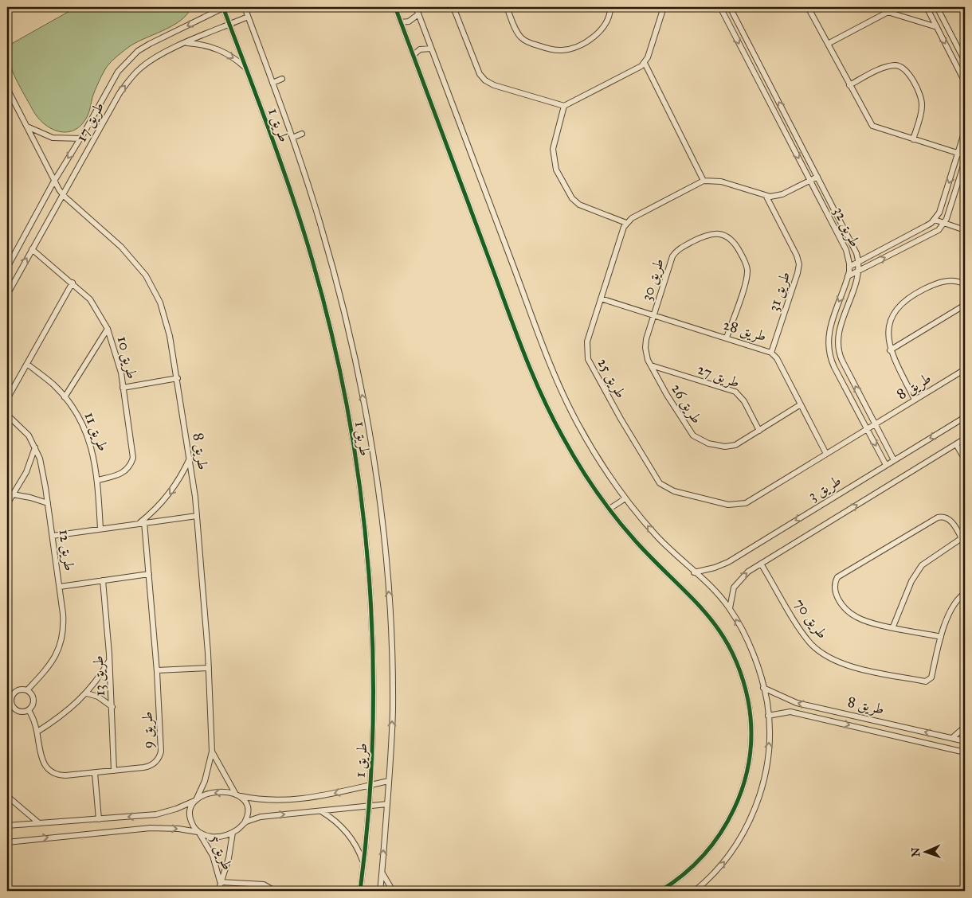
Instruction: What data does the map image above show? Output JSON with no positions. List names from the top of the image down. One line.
{"streets":{"street":["طريق 17","طريق 1","طريق 32","طريق 30","طريق 31","طريق 28","طريق 10","طريق 27","طريق 25","طريق 8","طريق 26","طريق 11","طريق 3","طريق 12","طريق 70","طريق 13","طريق 9","طريق 5"]},"crossings":[["طريق 17","طريق 1"],["طريق 17","طريق 10"],["طريق 17","طريق 8"],["طريق 32","طريق 25"],["طريق 32","طريق 8"],["طريق 32","طريق 3"],["طريق 30","طريق 28"],["طريق 30","طريق 26"],["طريق 31","طريق 28"],["طريق 28","طريق 25"],["طريق 28","طريق 26"],["طريق 10","طريق 11"],["طريق 27","طريق 26"],["طريق 25","طريق 8"],["طريق 8","طريق 5"],["طريق 12","طريق 9"],["طريق 13","طريق 9"]],"north":"left"}
